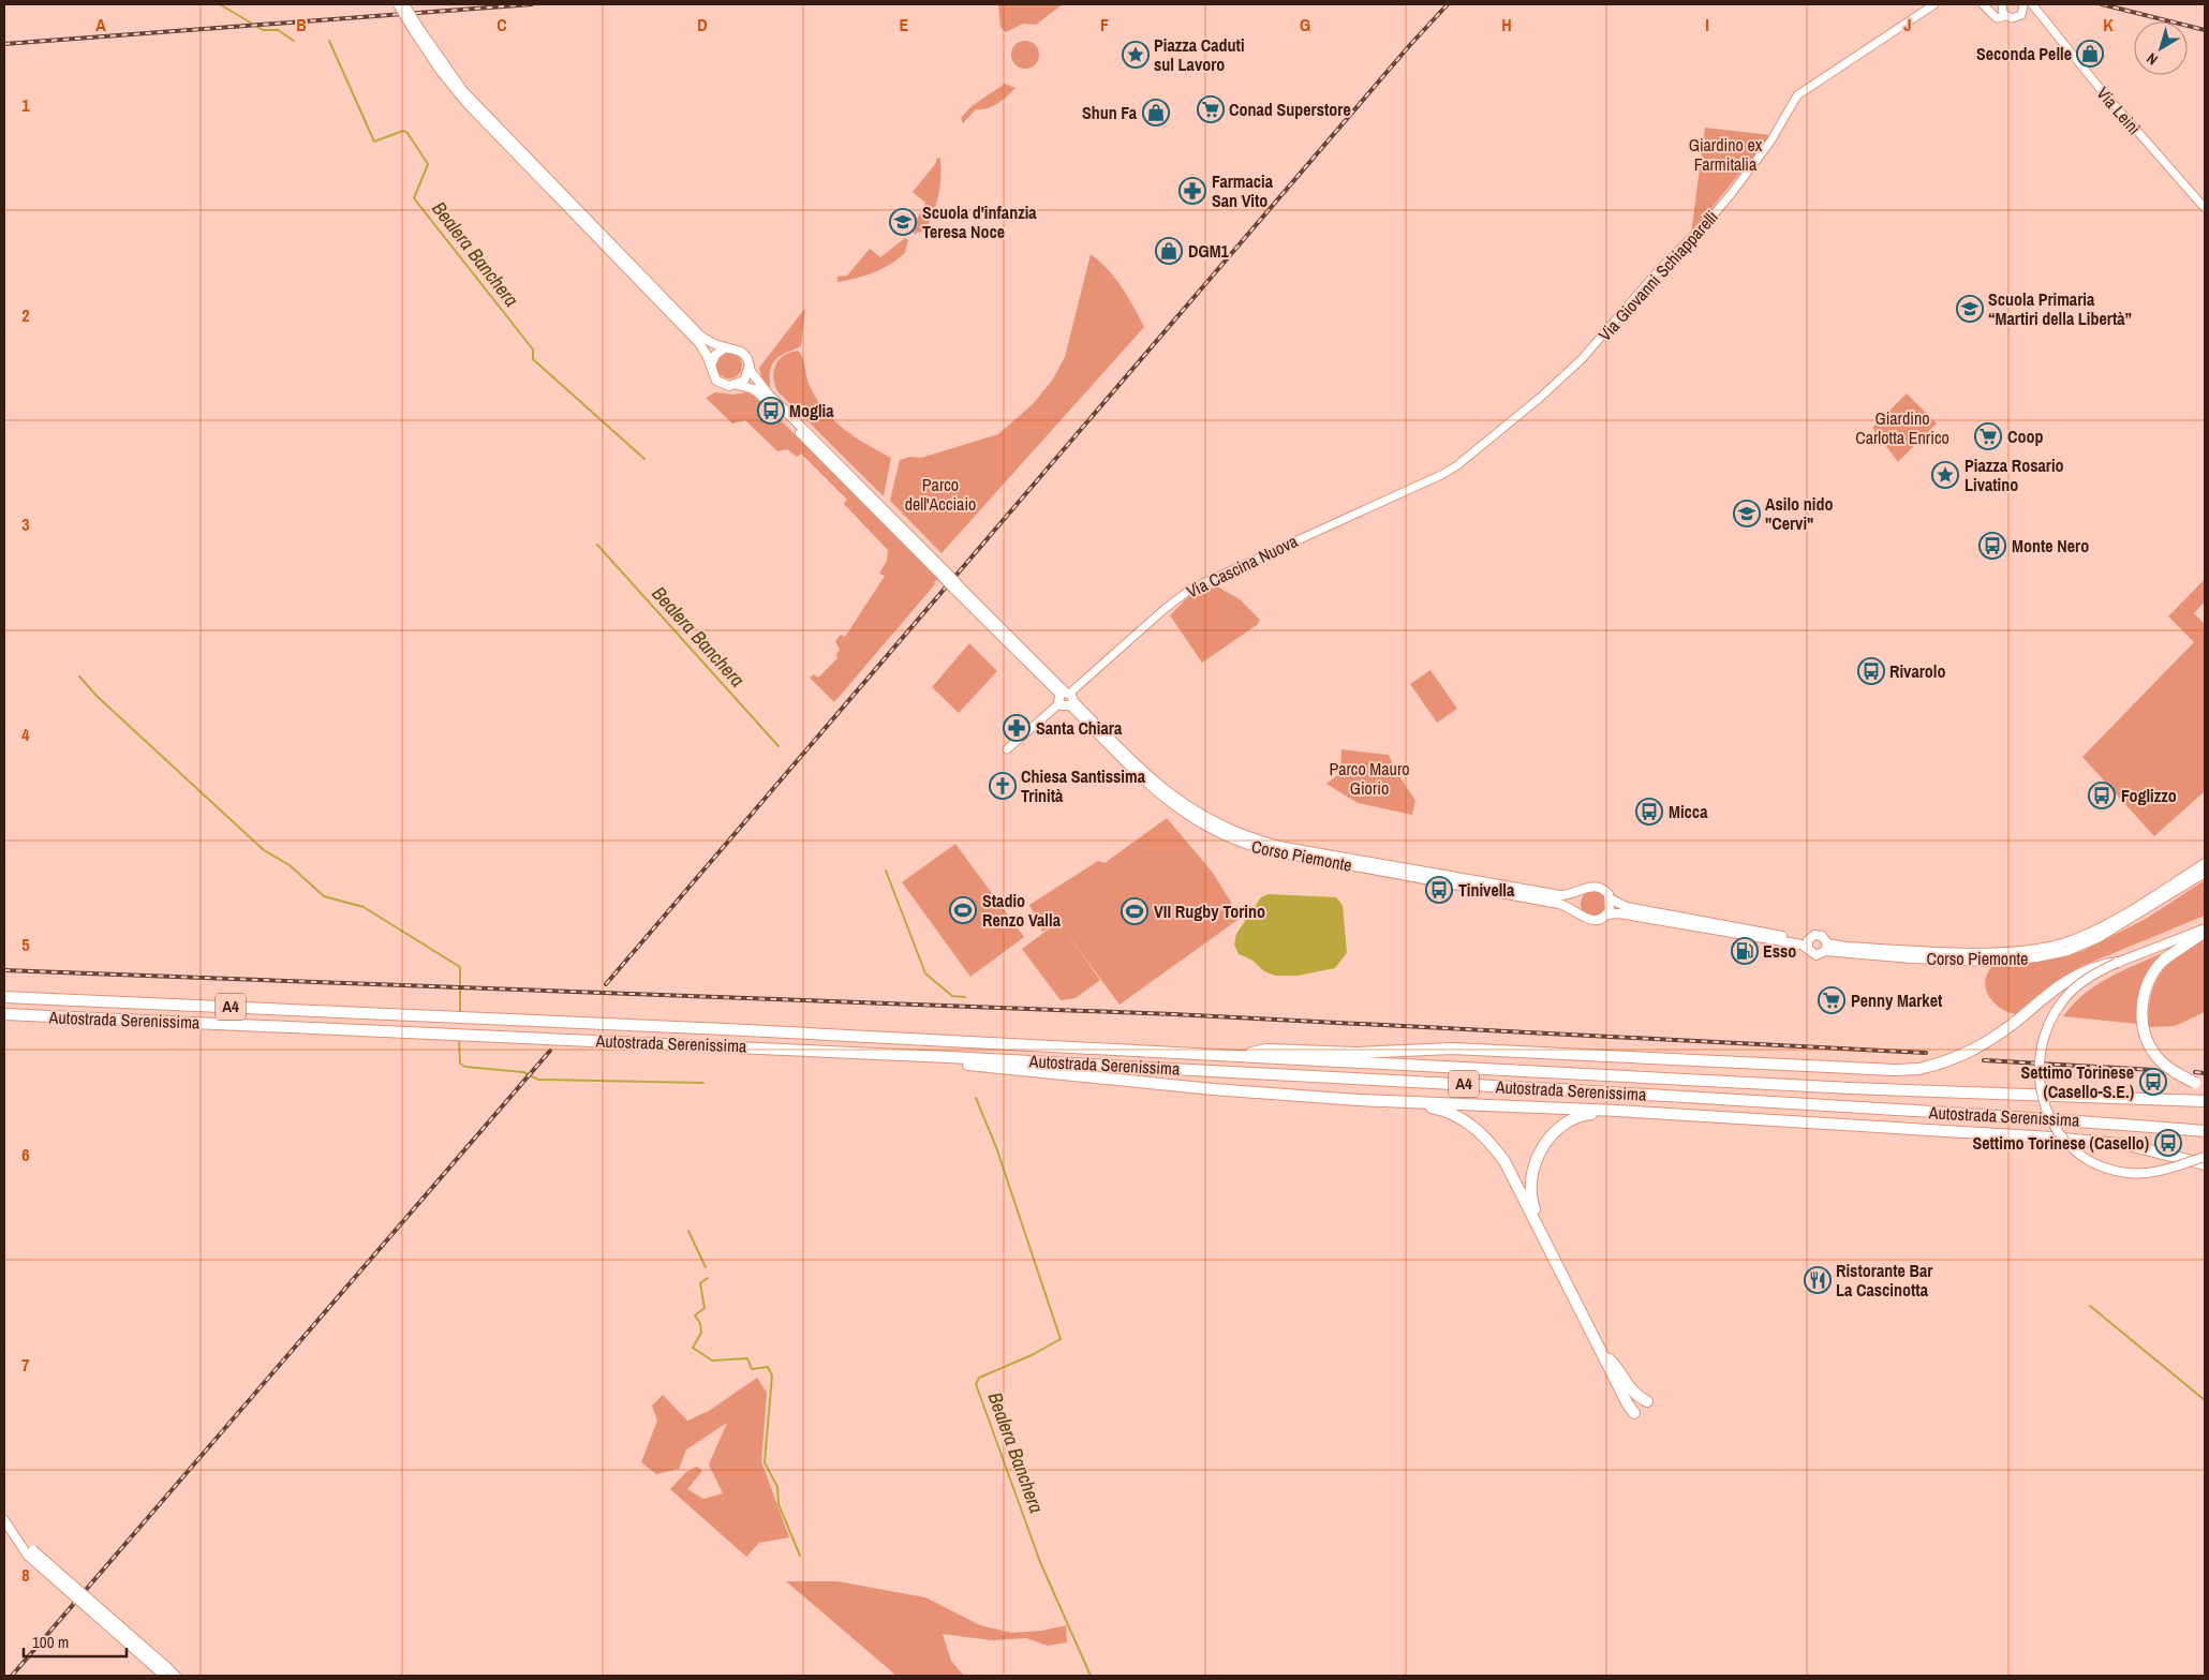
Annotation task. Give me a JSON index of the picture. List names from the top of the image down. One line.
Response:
{"streets":{"highway":["A4","Autostrada Serenissima"],"main road":["Corso Piemonte"],"street":["Via Leinì","Via Giovanni Schiapparelli","Via Cascina Nuova"]},"crossings":[["Via Giovanni Schiapparelli","Via Cascina Nuova"],["Via Cascina Nuova","Corso Piemonte"]],"water":["Bealera Banchera"],"parks":["Giardino ex Farmitalia","Giardino Carlotta Enrico","Parco dell'Acciaio","Parco Mauro Giorio"],"places":{"shop":["Seconda Pelle","Shun Fa","DGM1"],"place":["Piazza Caduti sul Lavoro","Piazza Rosario Livatino"],"supermarket":["Conad Superstore","Coop","Penny Market"],"pharmacy":["Farmacia San Vito","Santa Chiara"],"school or university":["Scuola d'infanzia Teresa Noce","Scuola Primaria “Martiri della Libertà”","Asilo nido \"Cervi\""],"bus stop":["Moglia","Monte Nero","Rivarolo","Foglizzo","Micca","Tinivella","Settimo Torinese (Casello-S.E.)","Settimo Torinese (Casello)"],"church":["Chiesa Santissima Trinità"],"sports":["Stadio Renzo Valla","VII Rugby Torino"],"fuel station":["Esso"],"restaurant":["Ristorante Bar La Cascinotta"]},"scale_bar":"100 m","north":"bottom left","grid":{"columns":["A","B","C","D","E","F","G","H","I","J","K"],"rows":["1","2","3","4","5","6","7","8"]}}
